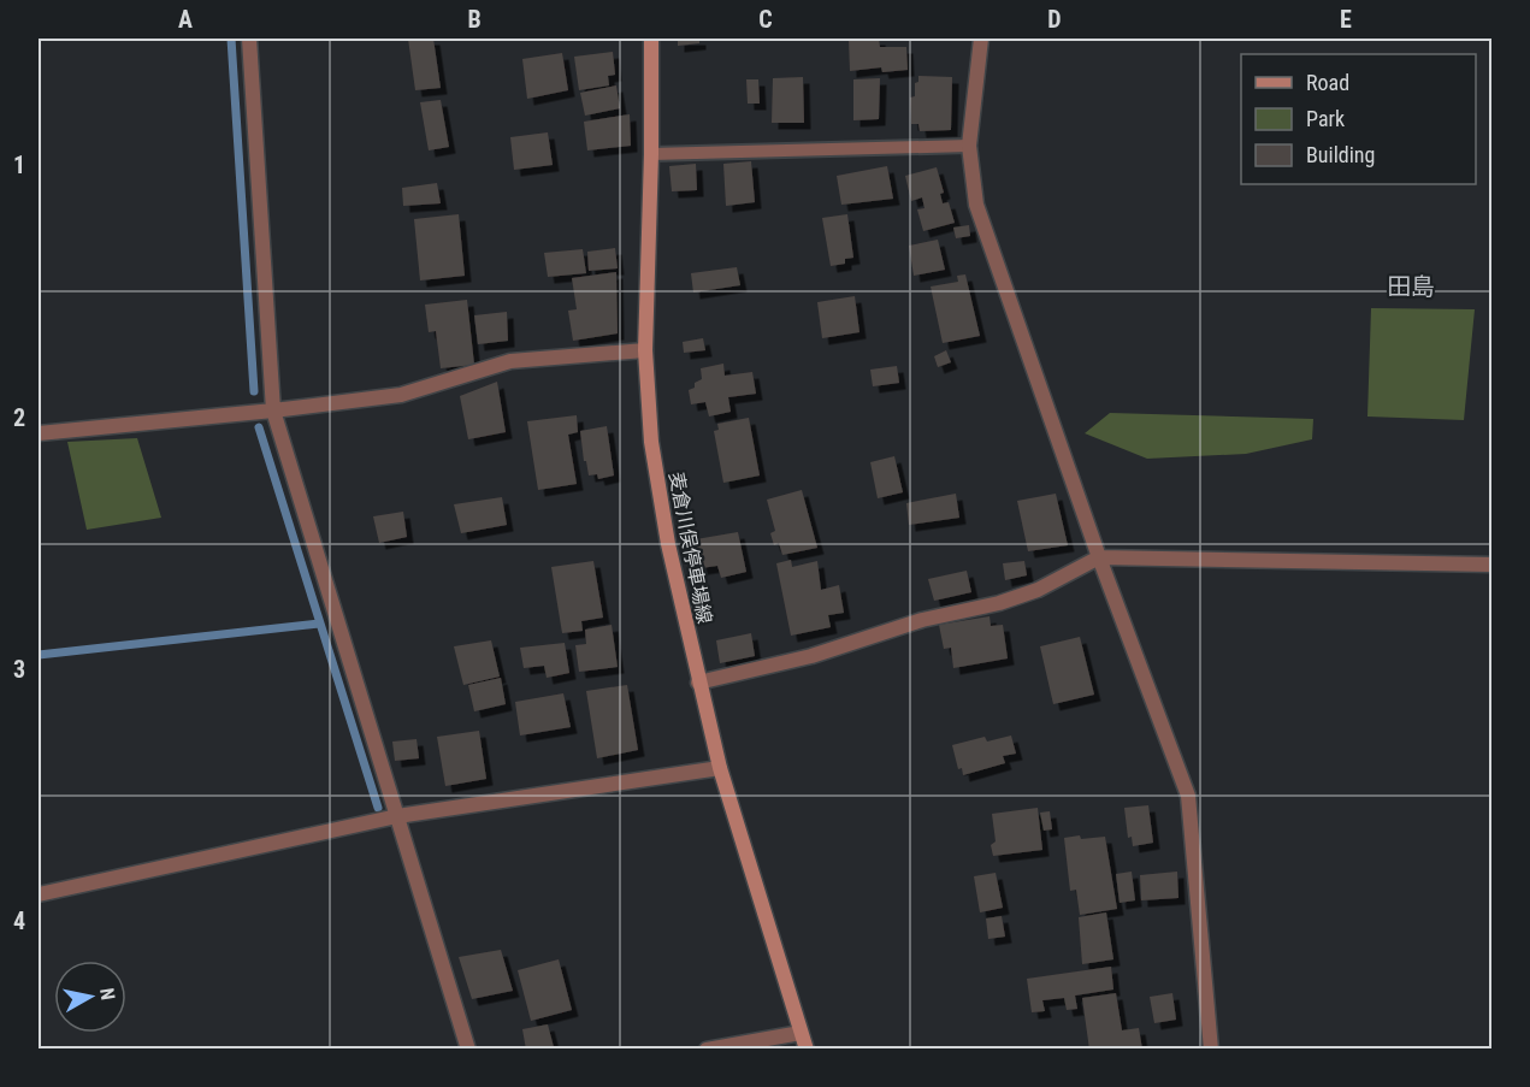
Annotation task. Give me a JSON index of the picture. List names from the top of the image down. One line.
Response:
{"streets":{"main road":["麦倉川俣停車場線"]},"districts":["田島"],"legend":["Road","Park","Building"],"north":"right","grid":{"columns":["A","B","C","D","E"],"rows":["1","2","3","4"]}}
